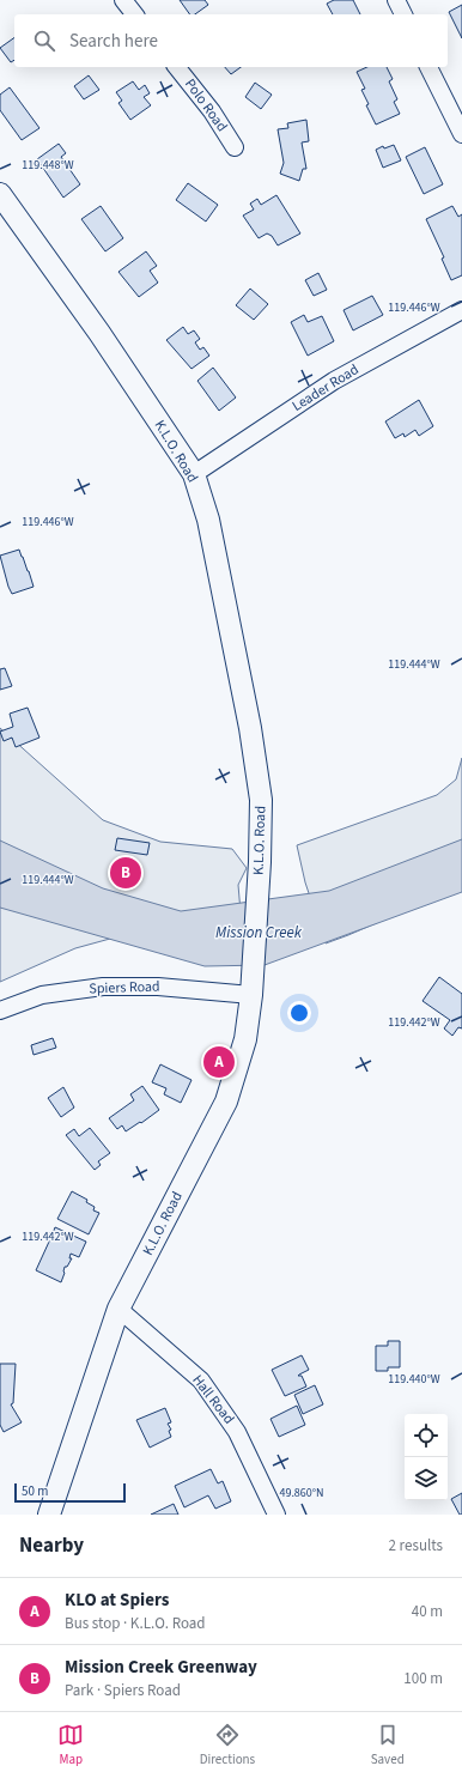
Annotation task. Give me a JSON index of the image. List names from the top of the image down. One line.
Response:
{"streets":{"main road":["K.L.O. Road"],"street":["Polo Road","Leader Road","Spiers Road","Hall Road"]},"crossings":[["Leader Road","K.L.O. Road"],["K.L.O. Road","Spiers Road"],["K.L.O. Road","Hall Road"]],"water":["Mission Creek"],"scale_bar":"50 m","page":{"search":"Search here","pins":["B","A"],"scale":"50 m","heading":["Nearby","2 results"],"list":[{"mark":"A","name":"KLO at Spiers","note":"Bus stop · K.L.O. Road","value":"40 m"},{"mark":"B","name":"Mission Creek Greenway","note":"Park · Spiers Road","value":"100 m"}],"nav":["Map","Directions","Saved"]},"coordinates":["119.448°W","119.446°W","119.444°W","119.442°W","119.440°W","49.860°N"]}
